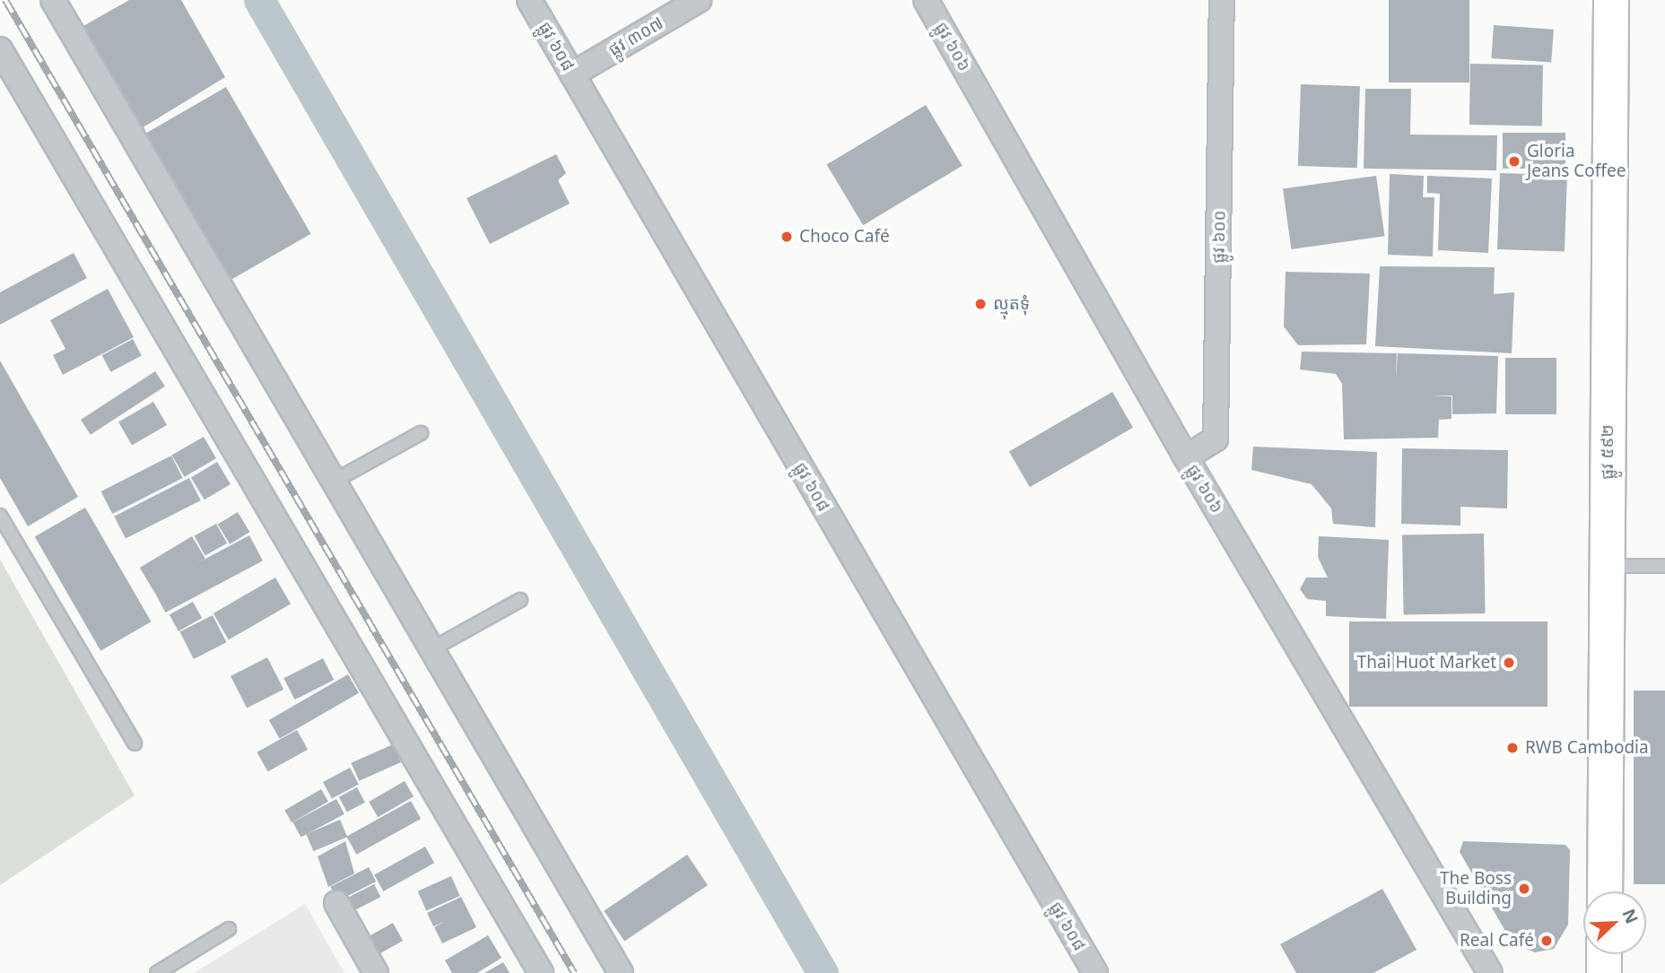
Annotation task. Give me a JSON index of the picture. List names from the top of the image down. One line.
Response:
{"streets":{"street":["ផ្លូវ ៣០៧","ផ្លូវ ៦០៨","ផ្លូវ ៦០៦","ផ្លូវ ៦០០","ផ្លូវ ៥៩២"]},"crossings":[["ផ្លូវ ៣០៧","ផ្លូវ ៦០៨"],["ផ្លូវ ៦០៦","ផ្លូវ ៦០០"]],"places":["Gloria Jeans Coffee","Choco Café","ល្មុតទុំ","Thai Huot Market","RWB Cambodia","The Boss Building","Real Café"],"north":"top right"}
